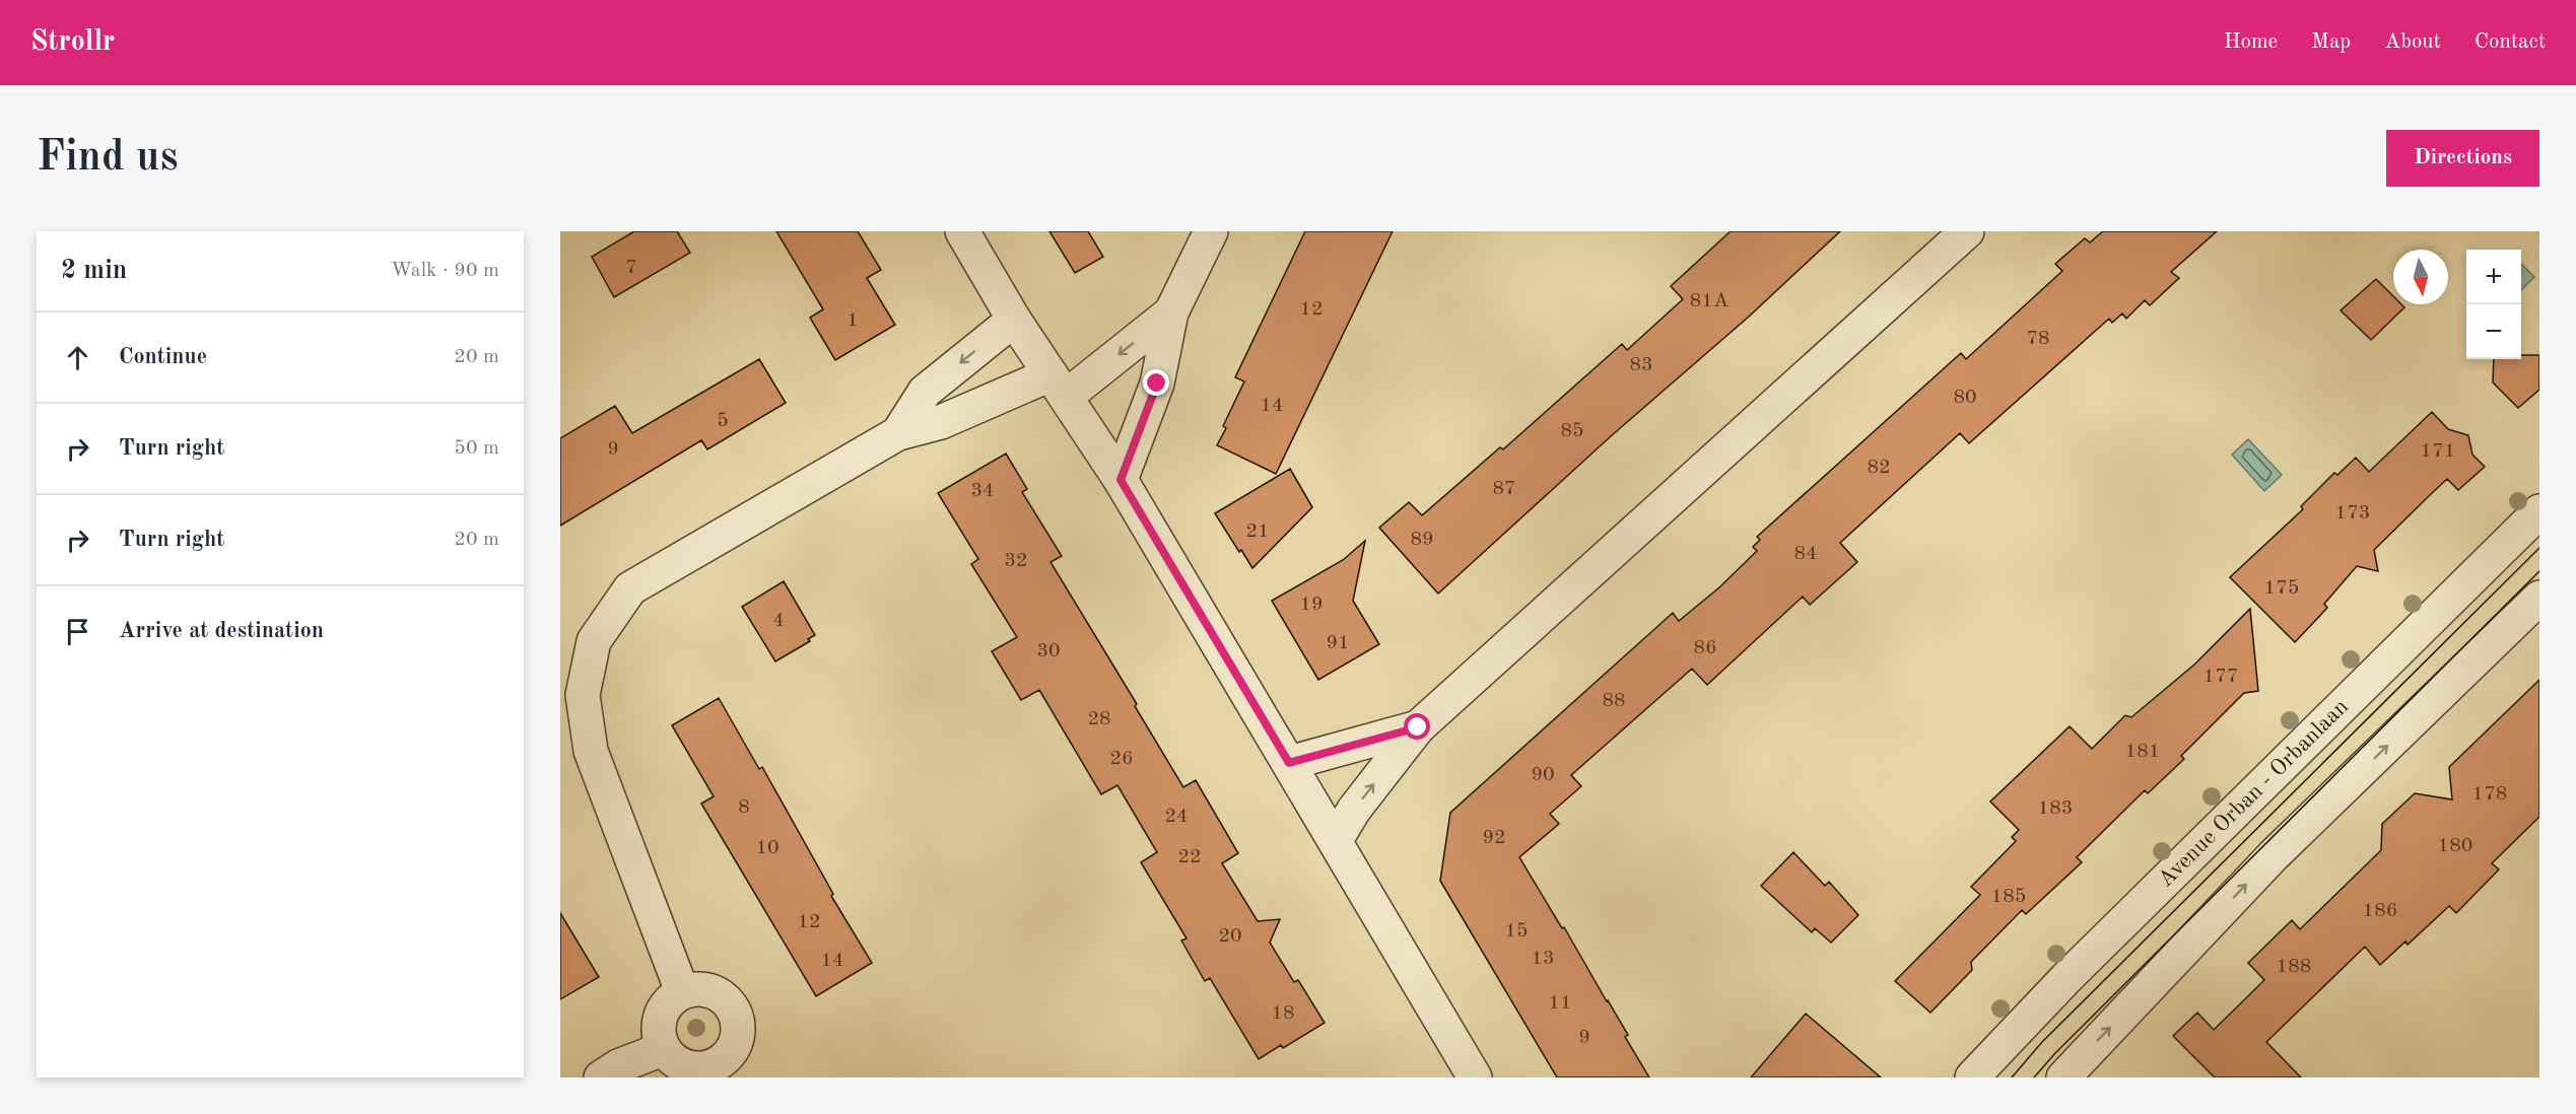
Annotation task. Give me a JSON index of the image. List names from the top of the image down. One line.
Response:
{"streets":{"street":["Avenue Orban - Orbanlaan"]},"house_numbers":["7","81A","12","1","78","83","80","14","5","85","9","171","82","87","34","173","21","89","84","32","175","19","4","91","86","30","177","88","28","181","26","90","178","8","183","24","92","180","10","22","185","186","12","15","20","13","14","188","11","18","9"],"north":"bottom","page":{"header":"Strollr","nav":["Home","Map","About","Contact"],"buttons":"Directions","title":"Find us","heading":["2 min","Walk · 90 m"],"map_buttons":["+","−"],"list":[["Continue","20 m"],["Turn right","50 m"],["Turn right","20 m"],"Arrive at destination"]}}
